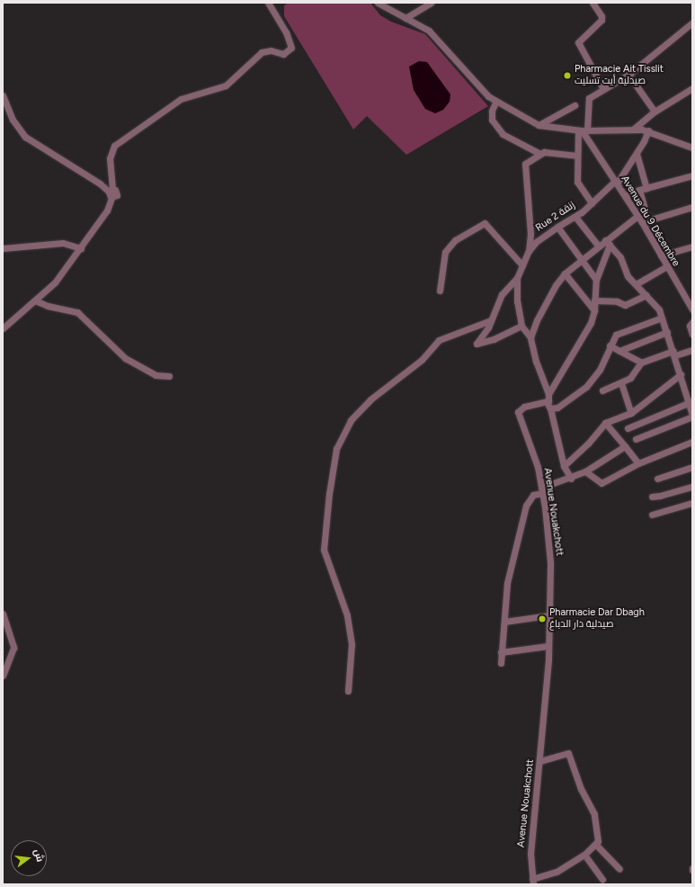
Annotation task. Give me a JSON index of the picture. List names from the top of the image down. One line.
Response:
{"streets":{"street":["Rue 2 زنقة","Avenue du 9 Décembre","Avenue Nouakchott"]},"crossings":[["Rue 2 زنقة","Avenue du 9 Décembre"]],"places":["Pharmacie Ait Tisslit صيدلية أيت تسليت","Pharmacie Dar Dbagh صيدلية دار الدباغ"],"north":"right"}
